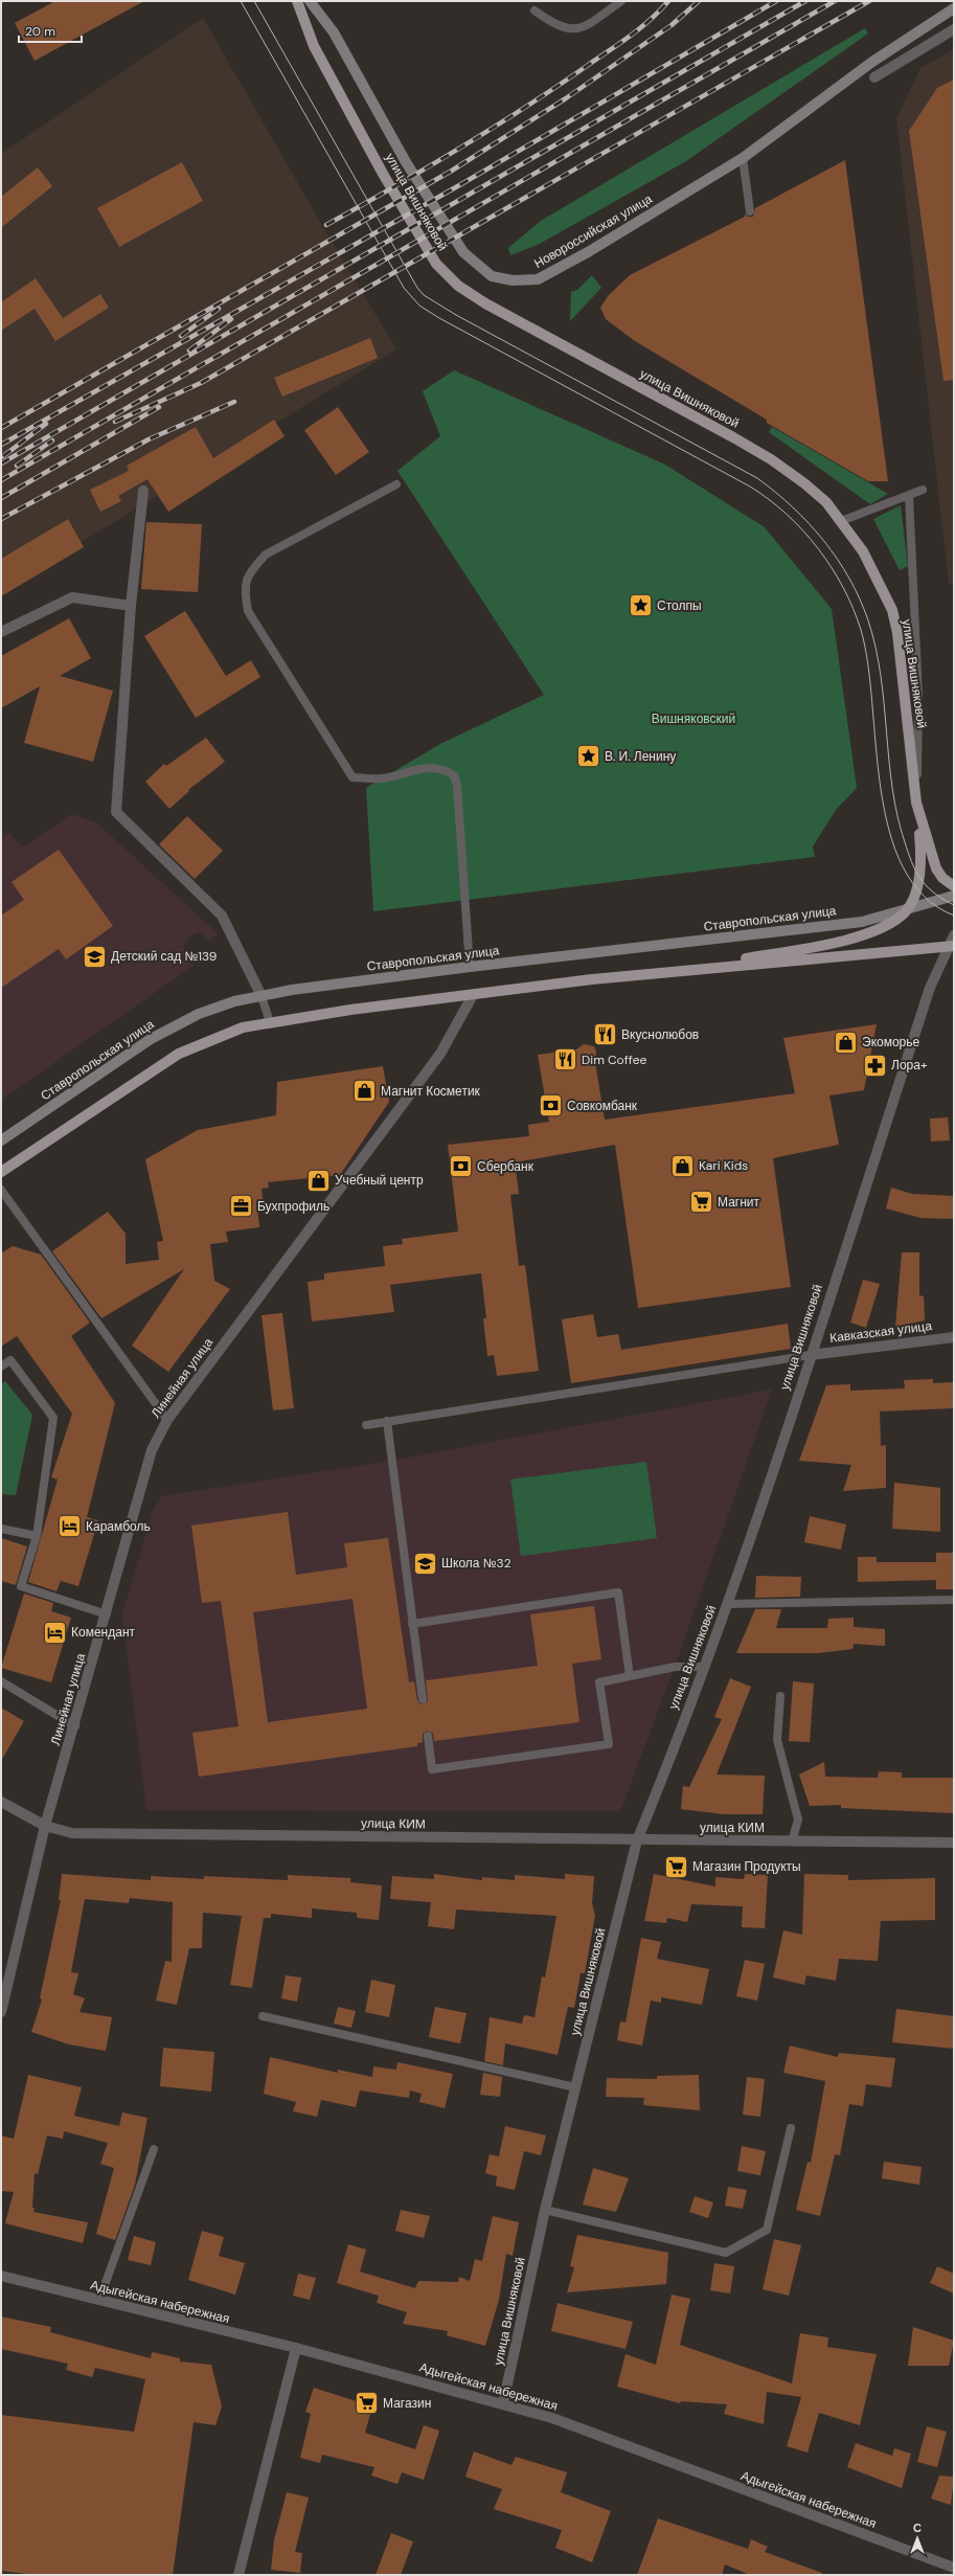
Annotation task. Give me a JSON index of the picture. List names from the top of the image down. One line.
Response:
{"streets":{"main road":["улица Вишняковой","Новороссийская улица","Ставропольская улица"],"street":["Кавказская улица","Линейная улица","улица КИМ","Адыгейская набережная"]},"crossings":[["улица Вишняковой","Ставропольская улица"],["улица Вишняковой","Кавказская улица"],["улица Вишняковой","улица КИМ"],["улица Вишняковой","Адыгейская набережная"],["Ставропольская улица","Линейная улица"],["Линейная улица","улица КИМ"]],"parks":["Вишняковский"],"places":{"place":["Столпы","В. И. Ленину"],"school or university":["Детский сад №139","Школа №32"],"restaurant":["Вкуснолюбов","Dim Coffee"],"shop":["Экоморье","Магнит Косметик","Kari Kids","Учебный центр"],"pharmacy":["Лора+"],"bank":["Совкомбанк","Сбербанк"],"supermarket":["Магнит","Магазин Продукты","Магазин"],"office":["Бухпрофиль"],"hotel":["Карамболь","Комендант"]},"scale_bar":"20 m","north":"top"}
